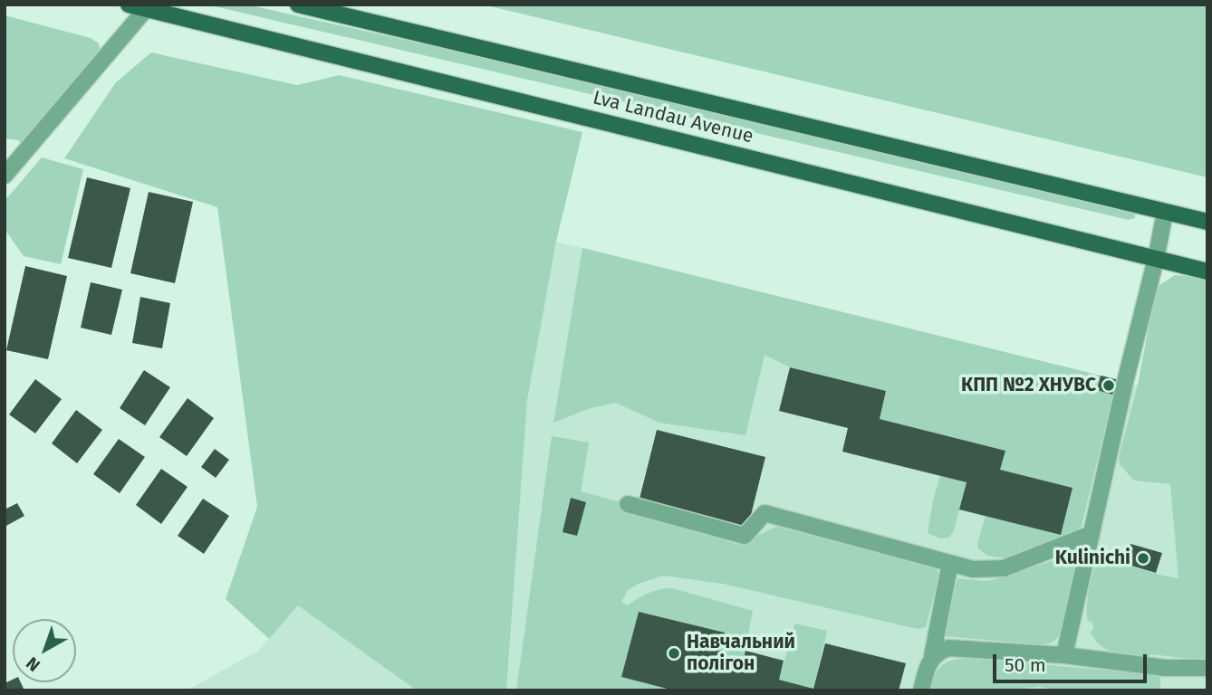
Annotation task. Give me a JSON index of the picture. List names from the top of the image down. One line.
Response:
{"streets":{"main road":["Lva Landau Avenue"]},"places":["КПП №2 ХНУВС","Kulinichi","Навчальний полігон"],"scale_bar":"50 m","north":"bottom left"}
